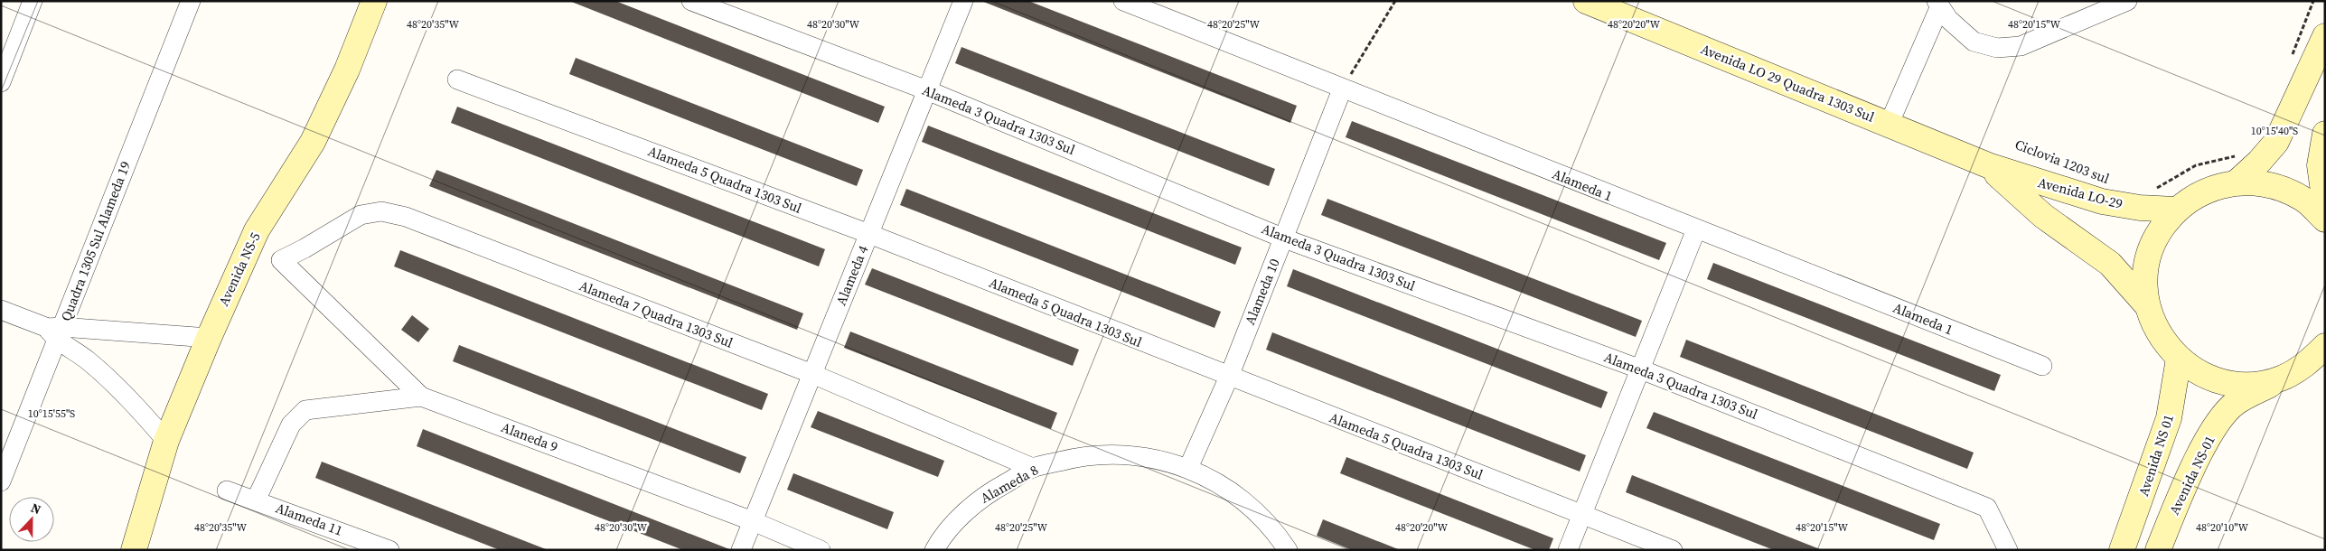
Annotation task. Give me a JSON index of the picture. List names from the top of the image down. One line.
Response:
{"streets":{"street":["Avenida LO 29 Quadra 1303 Sul","Alameda 3 Quadra 1303 Sul","Alameda 5 Quadra 1303 Sul","Alameda 1","Avenida LO-29","Quadra 1305 Sul Alameda 19","Avenida NS-5","Alameda 4","Alameda 10","Alameda 7 Quadra 1303 Sul","Alaneda 9","Avenida NS 01","Avenida NS-01","Alameda 8","Alameda 11"]},"crossings":[["Avenida LO 29 Quadra 1303 Sul","Avenida LO-29"],["Alameda 3 Quadra 1303 Sul","Alameda 4"],["Alameda 3 Quadra 1303 Sul","Alameda 10"],["Alameda 5 Quadra 1303 Sul","Alameda 4"],["Alameda 5 Quadra 1303 Sul","Alameda 10"],["Alameda 1","Alameda 10"],["Alameda 4","Alameda 7 Quadra 1303 Sul"],["Alameda 4","Alaneda 9"],["Alameda 10","Alameda 8"],["Alameda 7 Quadra 1303 Sul","Alaneda 9"],["Alameda 7 Quadra 1303 Sul","Alameda 8"]],"north":"top","coordinates":["48°20'35\"W","48°20'30\"W","48°20'25\"W","48°20'20\"W","48°20'15\"W","10°15'40\"S","10°15'55\"S","48°20'10\"W"]}
